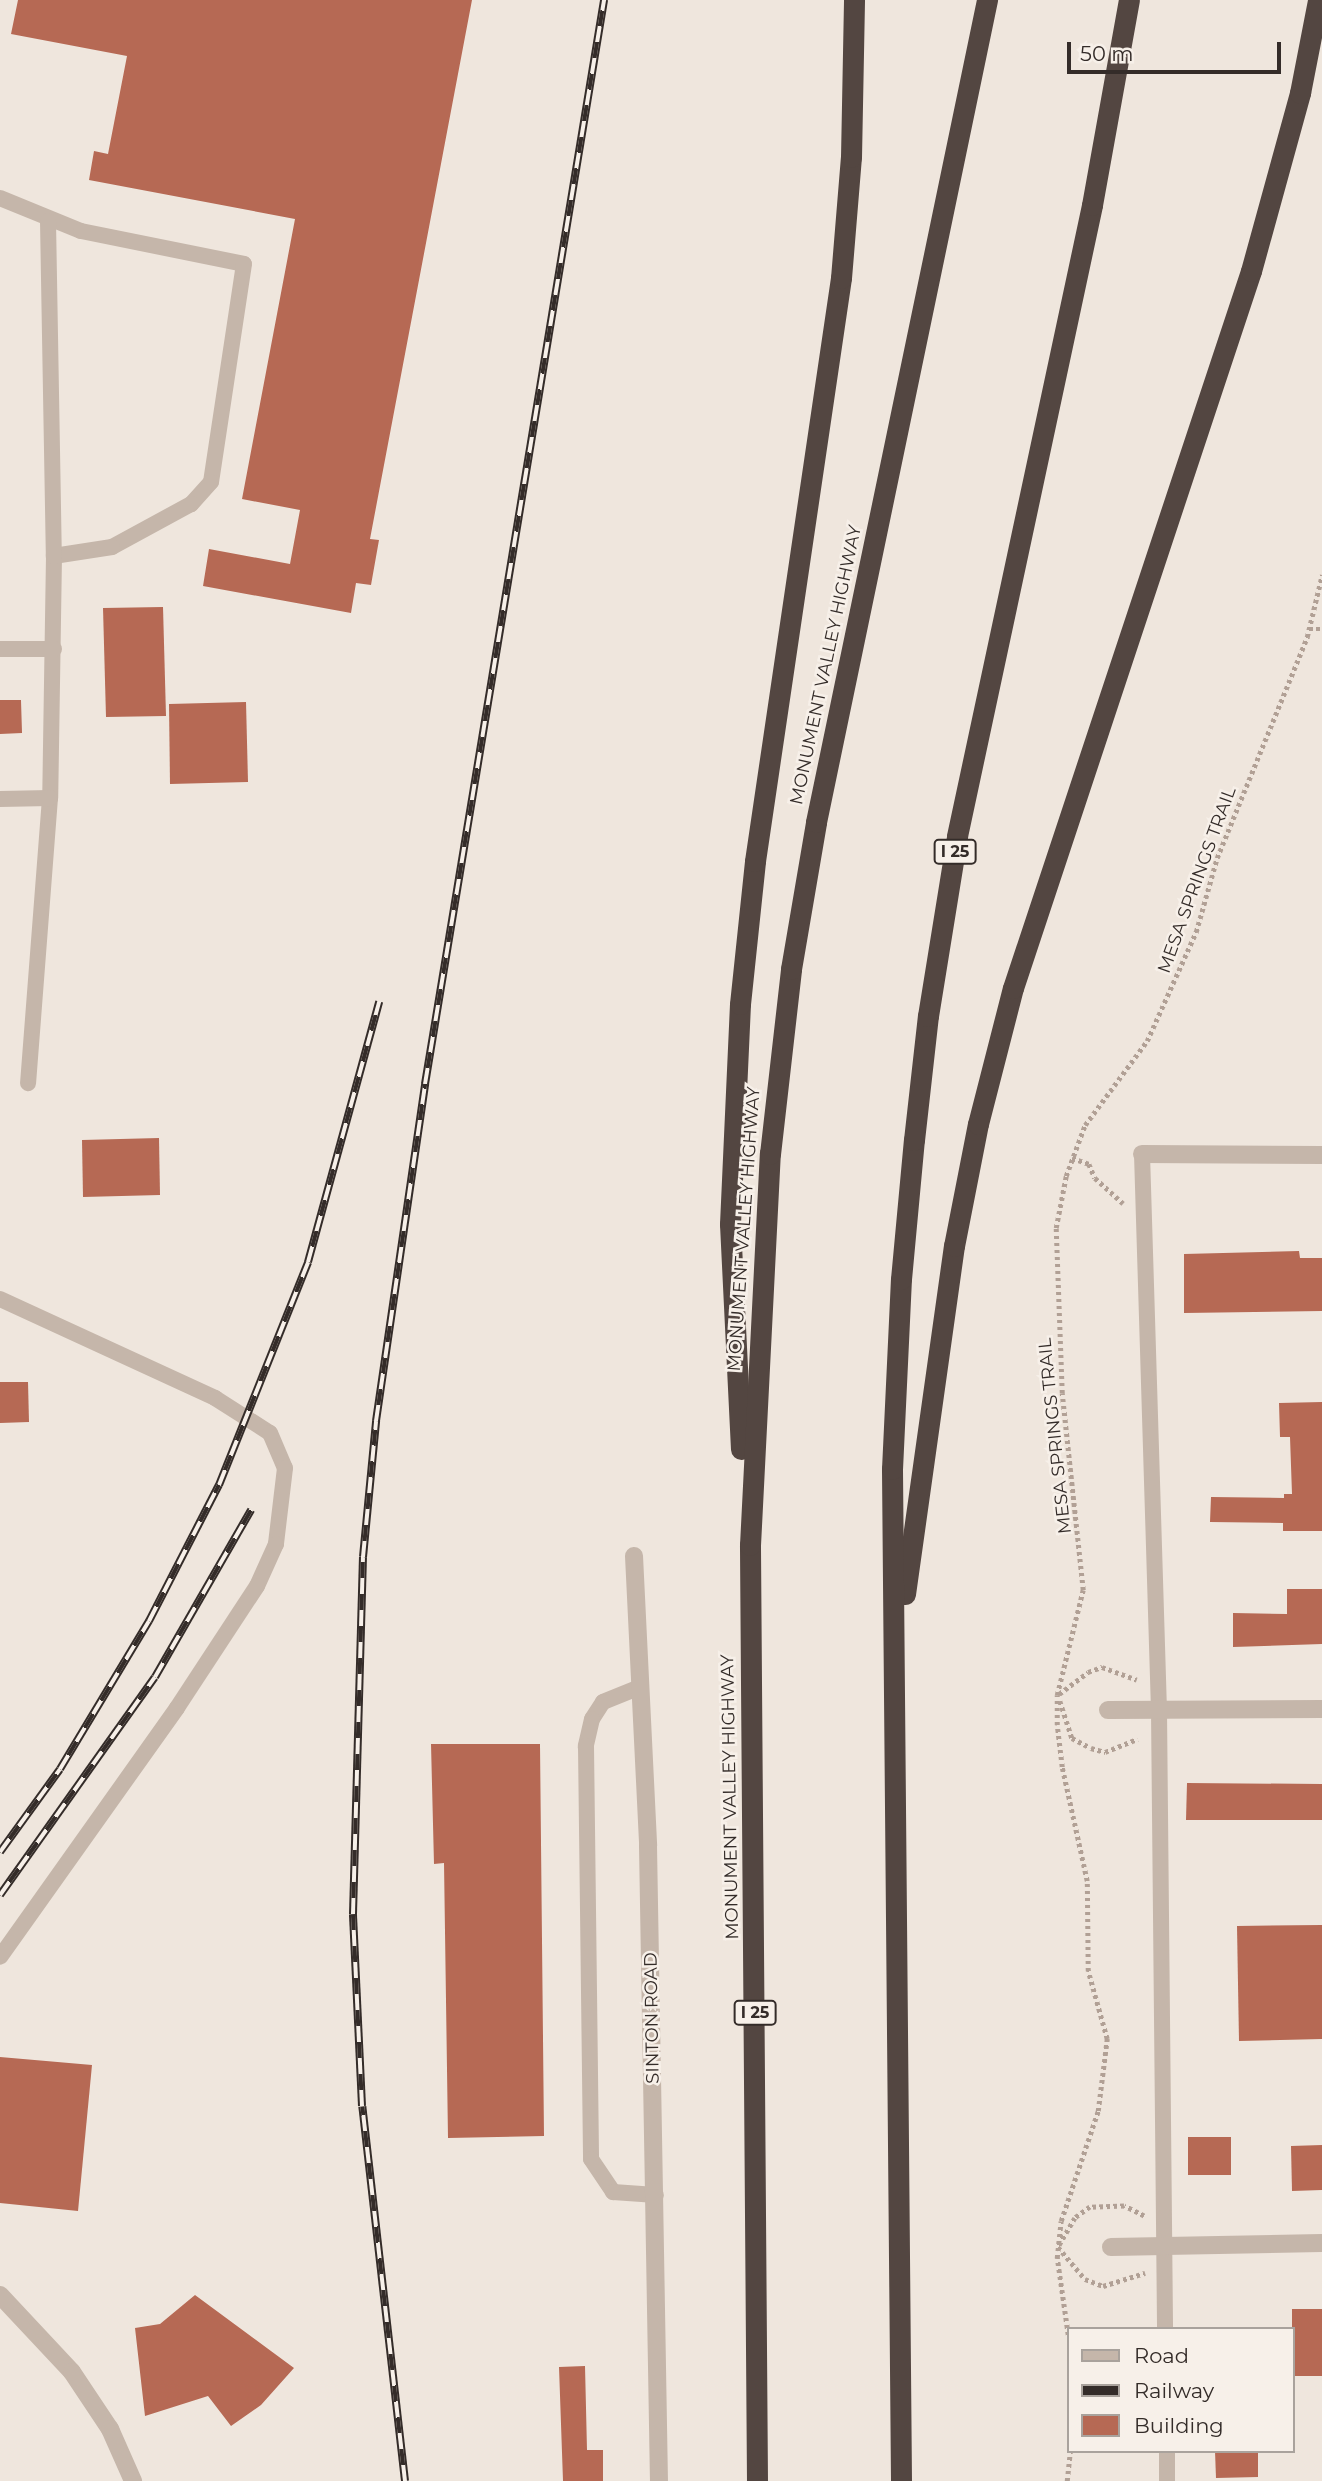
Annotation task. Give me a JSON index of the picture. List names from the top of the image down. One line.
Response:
{"streets":{"highway":["MONUMENT VALLEY HIGHWAY","I 25"],"street":["SINTON ROAD"],"path":["MESA SPRINGS TRAIL"]},"legend":["Road","Railway","Building"],"scale_bar":"50 m"}
